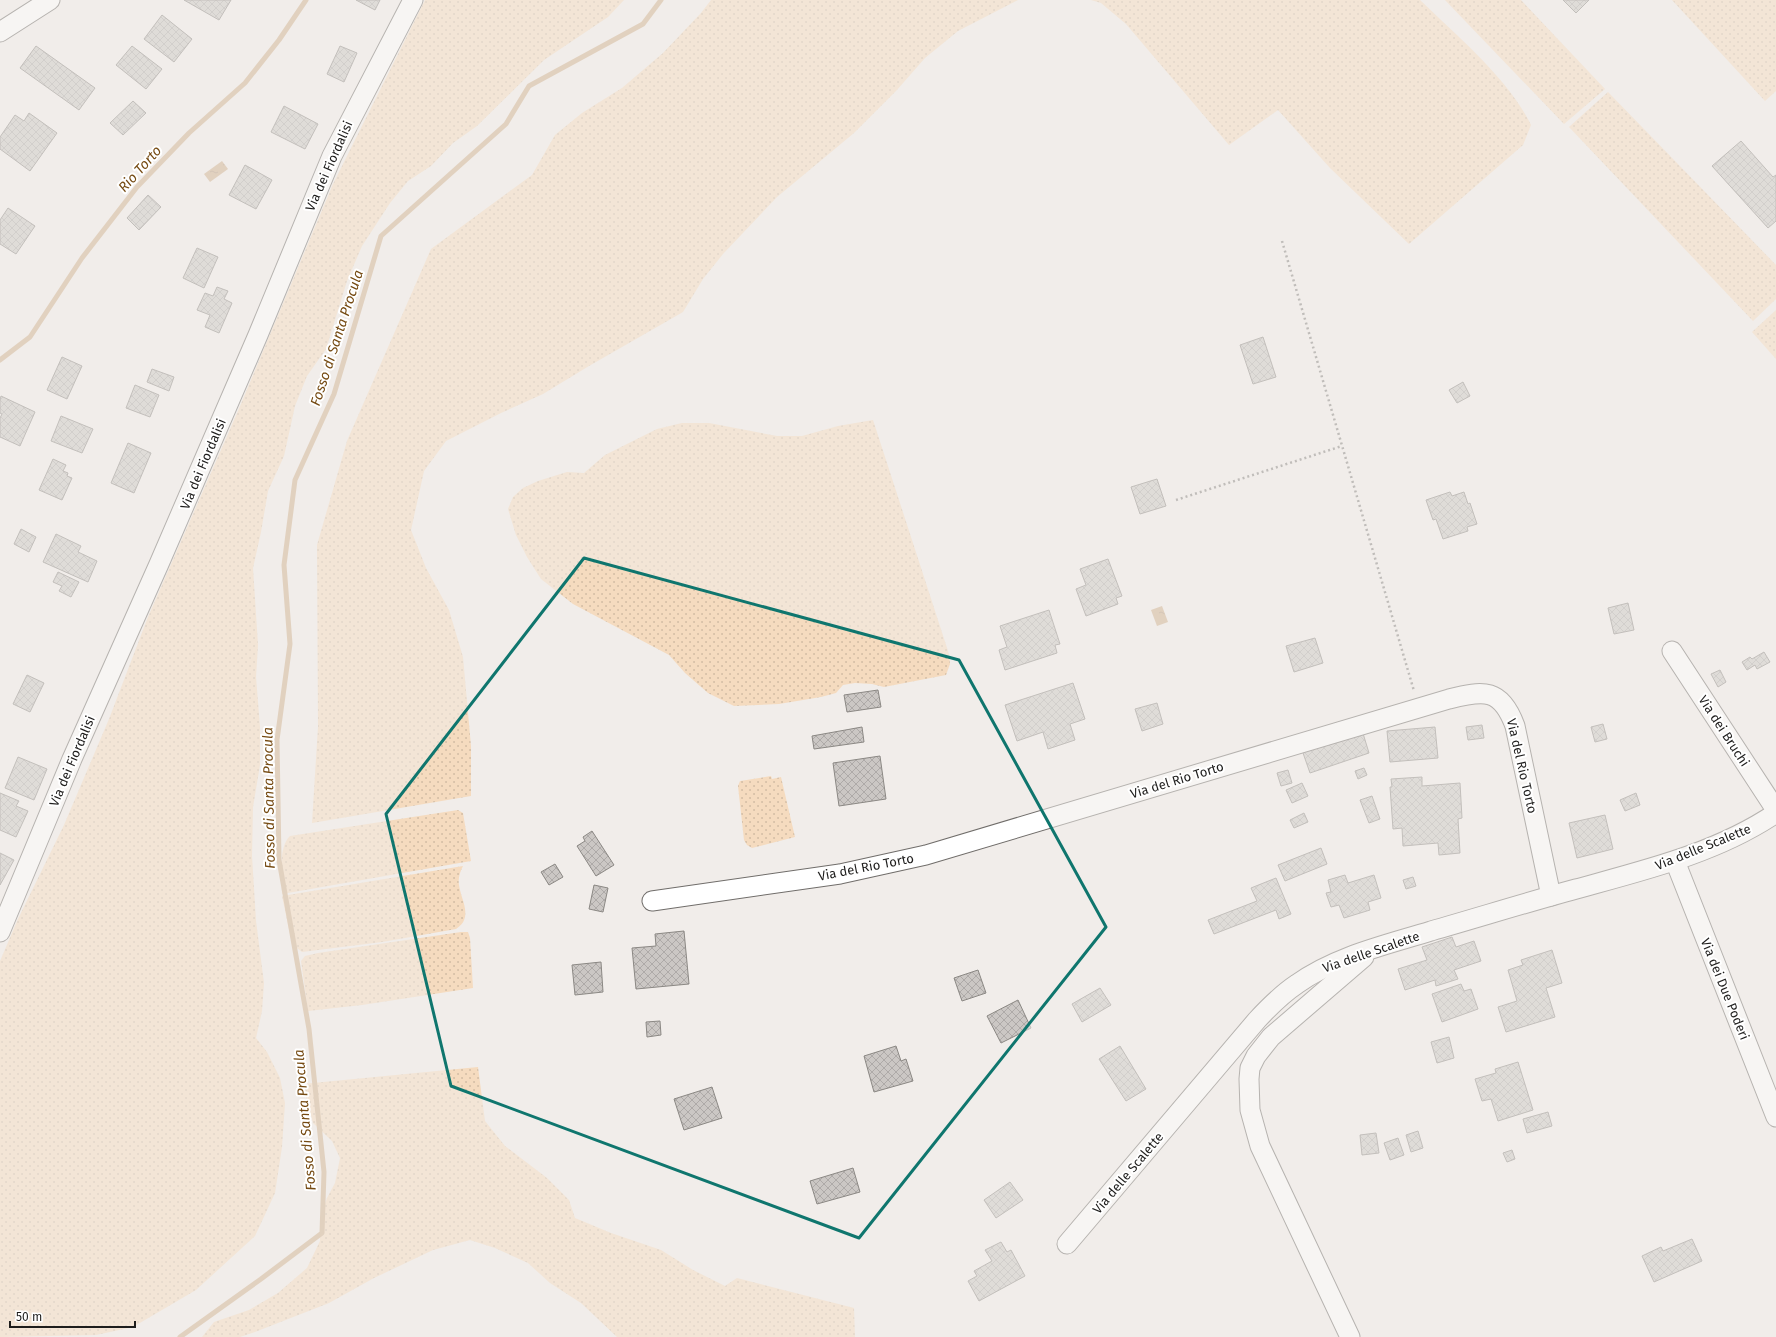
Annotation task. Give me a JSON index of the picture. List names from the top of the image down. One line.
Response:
{"streets":{"street":["Via dei Fiordalisi","Via dei Bruchi","Via del Rio Torto","Via delle Scalette","Via dei Due Poderi"]},"crossings":[["Via dei Bruchi","Via delle Scalette"],["Via del Rio Torto","Via delle Scalette"],["Via delle Scalette","Via dei Due Poderi"]],"water":["Rio Torto","Fosso di Santa Procula"],"scale_bar":"50 m"}
